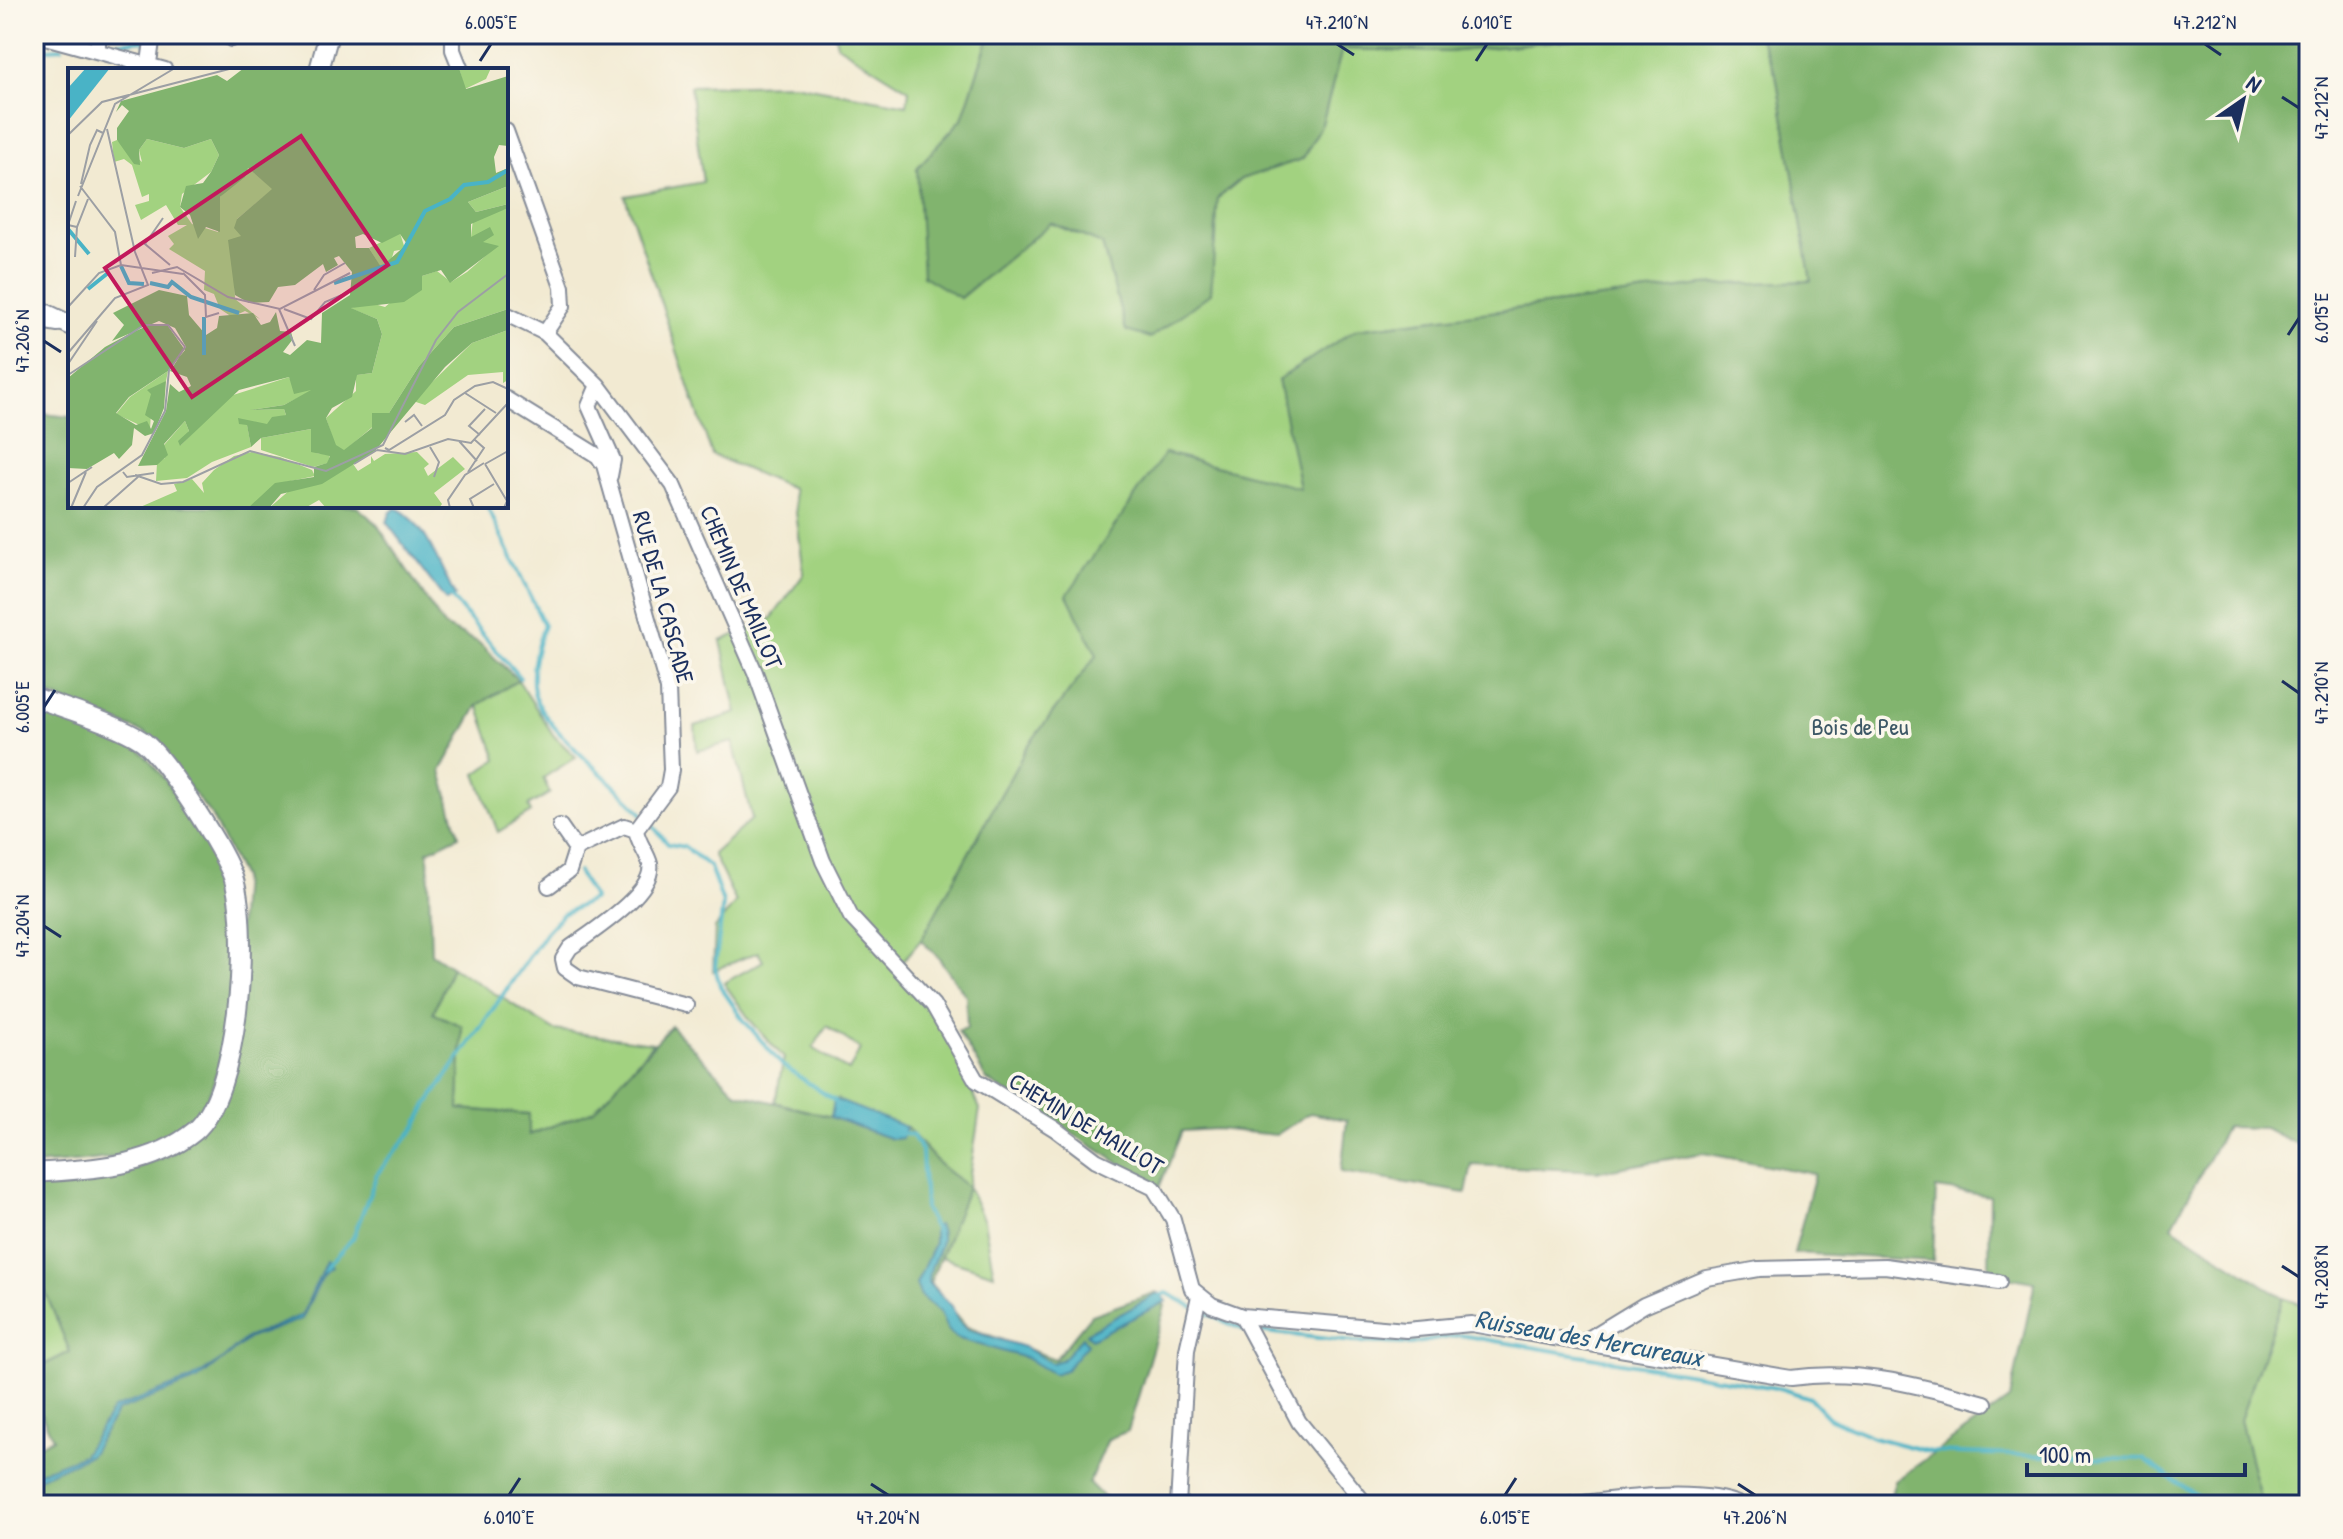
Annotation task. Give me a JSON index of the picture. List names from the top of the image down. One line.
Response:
{"streets":{"street":["CHEMIN DE MAILLOT","RUE DE LA CASCADE"]},"water":["Ruisseau des Mercureaux"],"parks":["Bois de Peu"],"scale_bar":"100 m","north":"top right","coordinates":["6.005°E","47.210°N","6.010°E","47.212°N","6.015°E","47.206°N","47.204°N","47.208°N"]}
